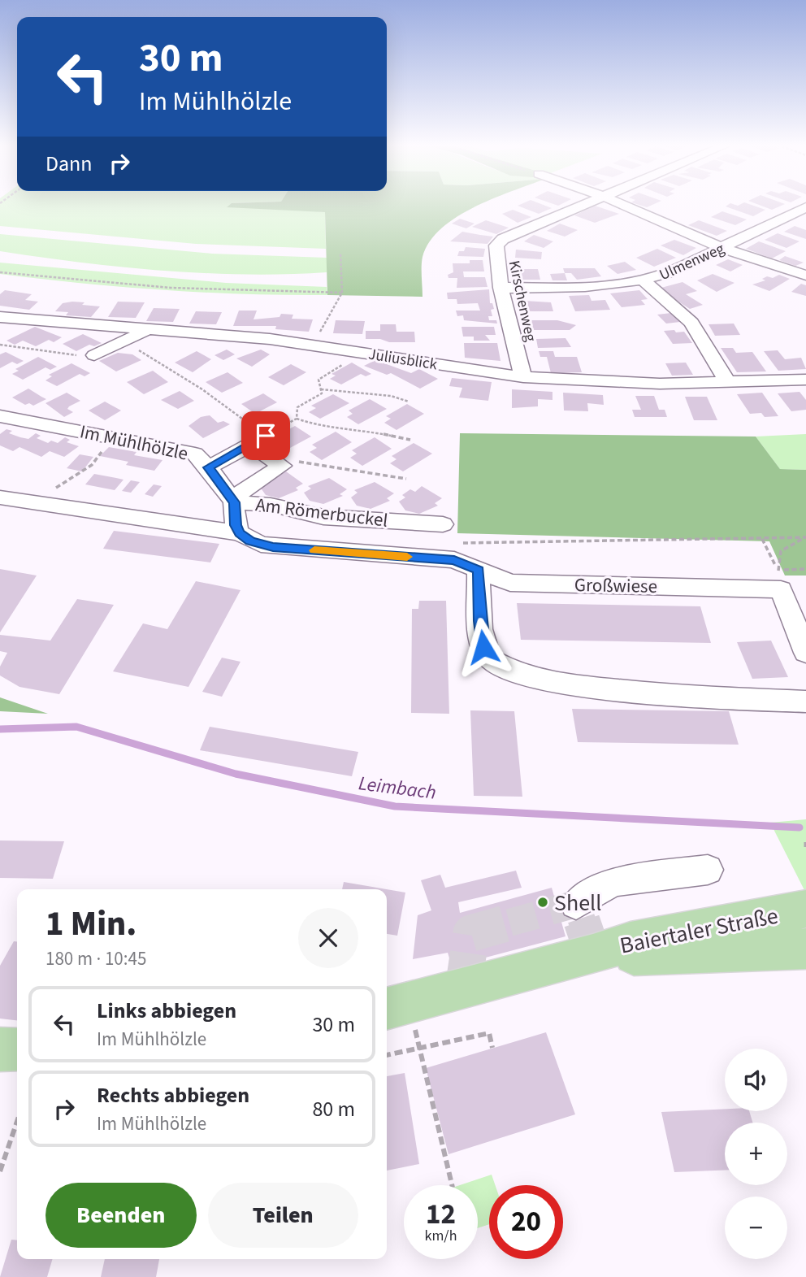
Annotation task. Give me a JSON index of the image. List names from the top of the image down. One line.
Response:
{"streets":{"main road":["Baiertaler Straße"],"street":["Ulmenweg","Kirschenweg","Juliusblick","Im Mühlhölzle","Am Römerbuckel","Großwiese"]},"crossings":[["Ulmenweg","Kirschenweg"],["Kirschenweg","Juliusblick"],["Im Mühlhölzle","Am Römerbuckel"],["Im Mühlhölzle","Großwiese"]],"water":["Leimbach"],"places":["Shell"],"page":{"turn":["30 m","Im Mühlhölzle"],"then":"Dann","heading":["1 Min.","180 m · 10:45"],"list":[{"name":"Links abbiegen","note":"Im Mühlhölzle","value":"30 m"},{"name":"Rechts abbiegen","note":"Im Mühlhölzle","value":"80 m"}],"map_buttons":["+","−"],"buttons":["Beenden","Teilen"],"speed":"12 km/h","limit":"20"}}
